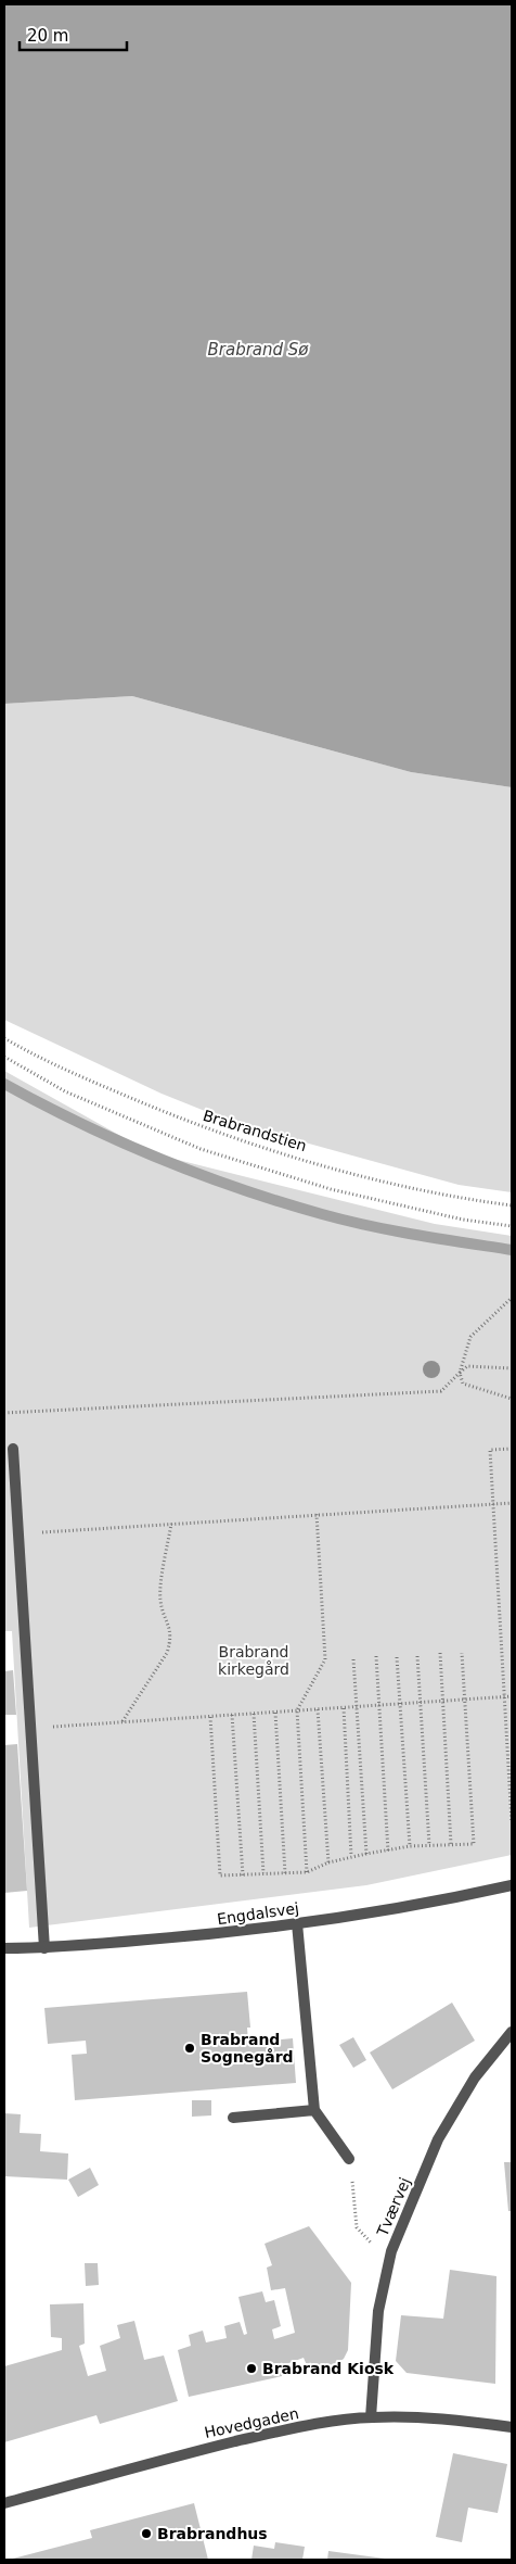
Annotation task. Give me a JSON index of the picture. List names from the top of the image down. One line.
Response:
{"streets":{"street":["Engdalsvej","Tværvej","Hovedgaden"],"path":["Brabrandstien"]},"crossings":[["Tværvej","Hovedgaden"]],"water":["Brabrand Sø"],"parks":["Brabrand kirkegård"],"places":["Brabrand Sognegård","Brabrand Kiosk","Brabrandhus"],"scale_bar":"20 m"}
